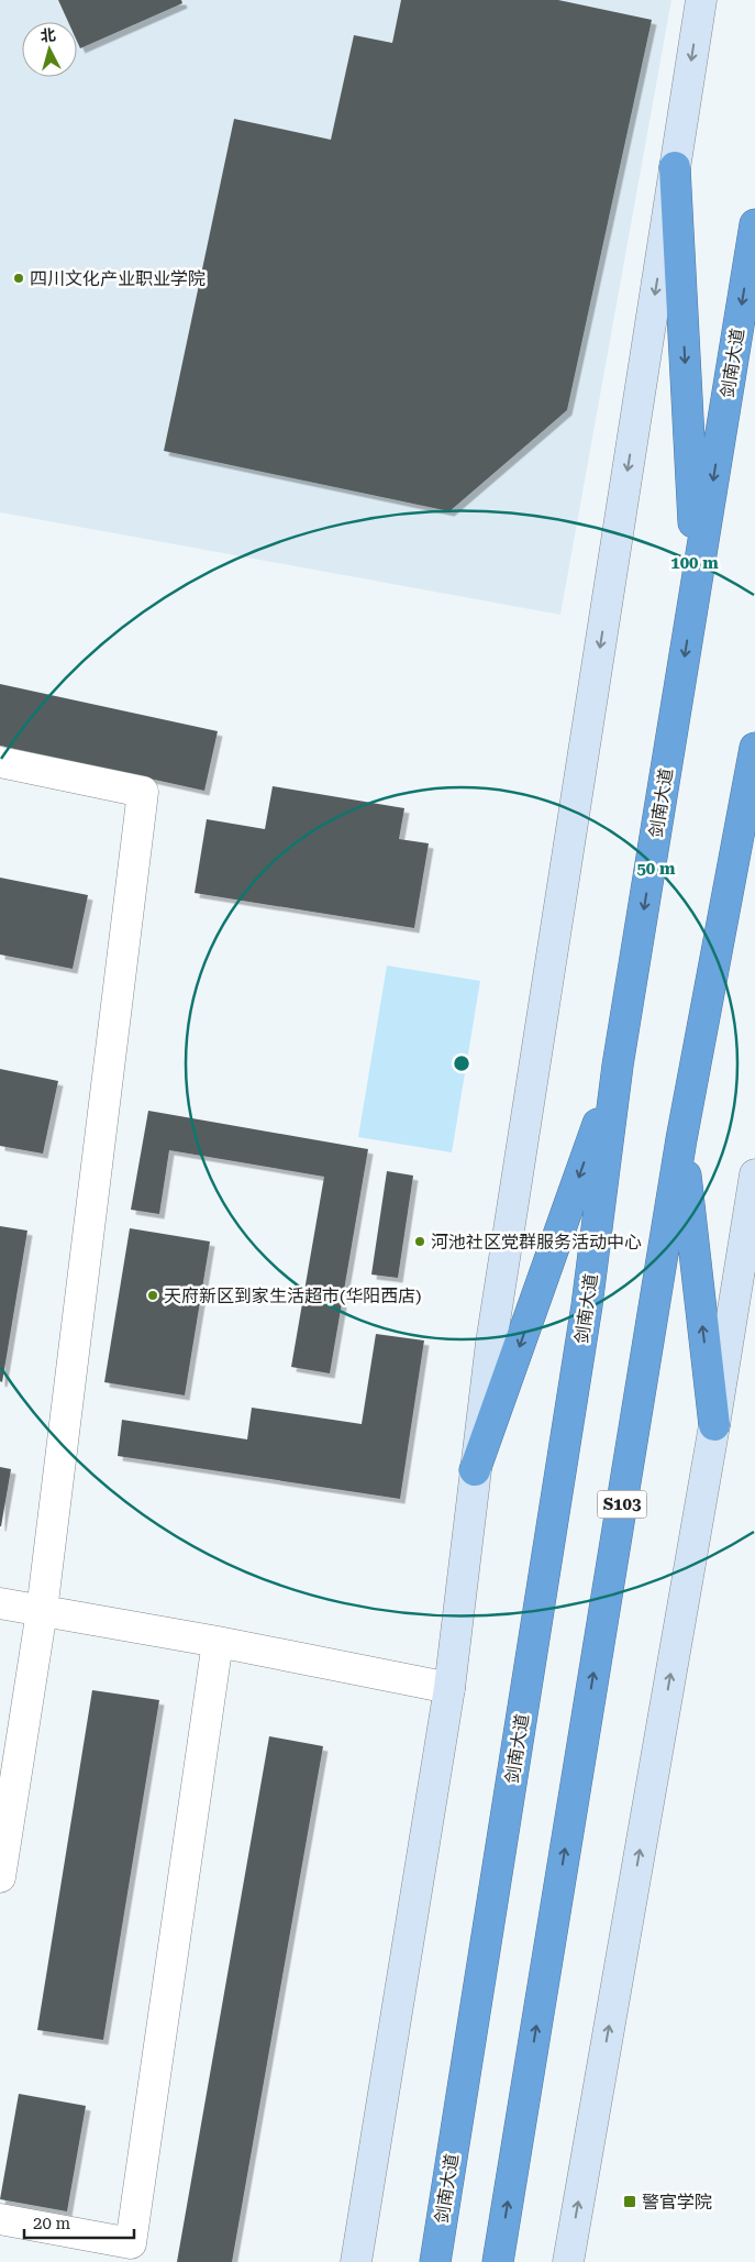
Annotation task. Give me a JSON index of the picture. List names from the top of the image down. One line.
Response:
{"streets":{"highway":["剑南大道","S103"]},"places":{"other":["四川文化产业职业学院","河池社区党群服务活动中心","天府新区到家生活超市(华阳西店)"],"transit":["警官学院"]},"scale_bar":"20 m","north":"top","rings":["100 m","50 m"]}
